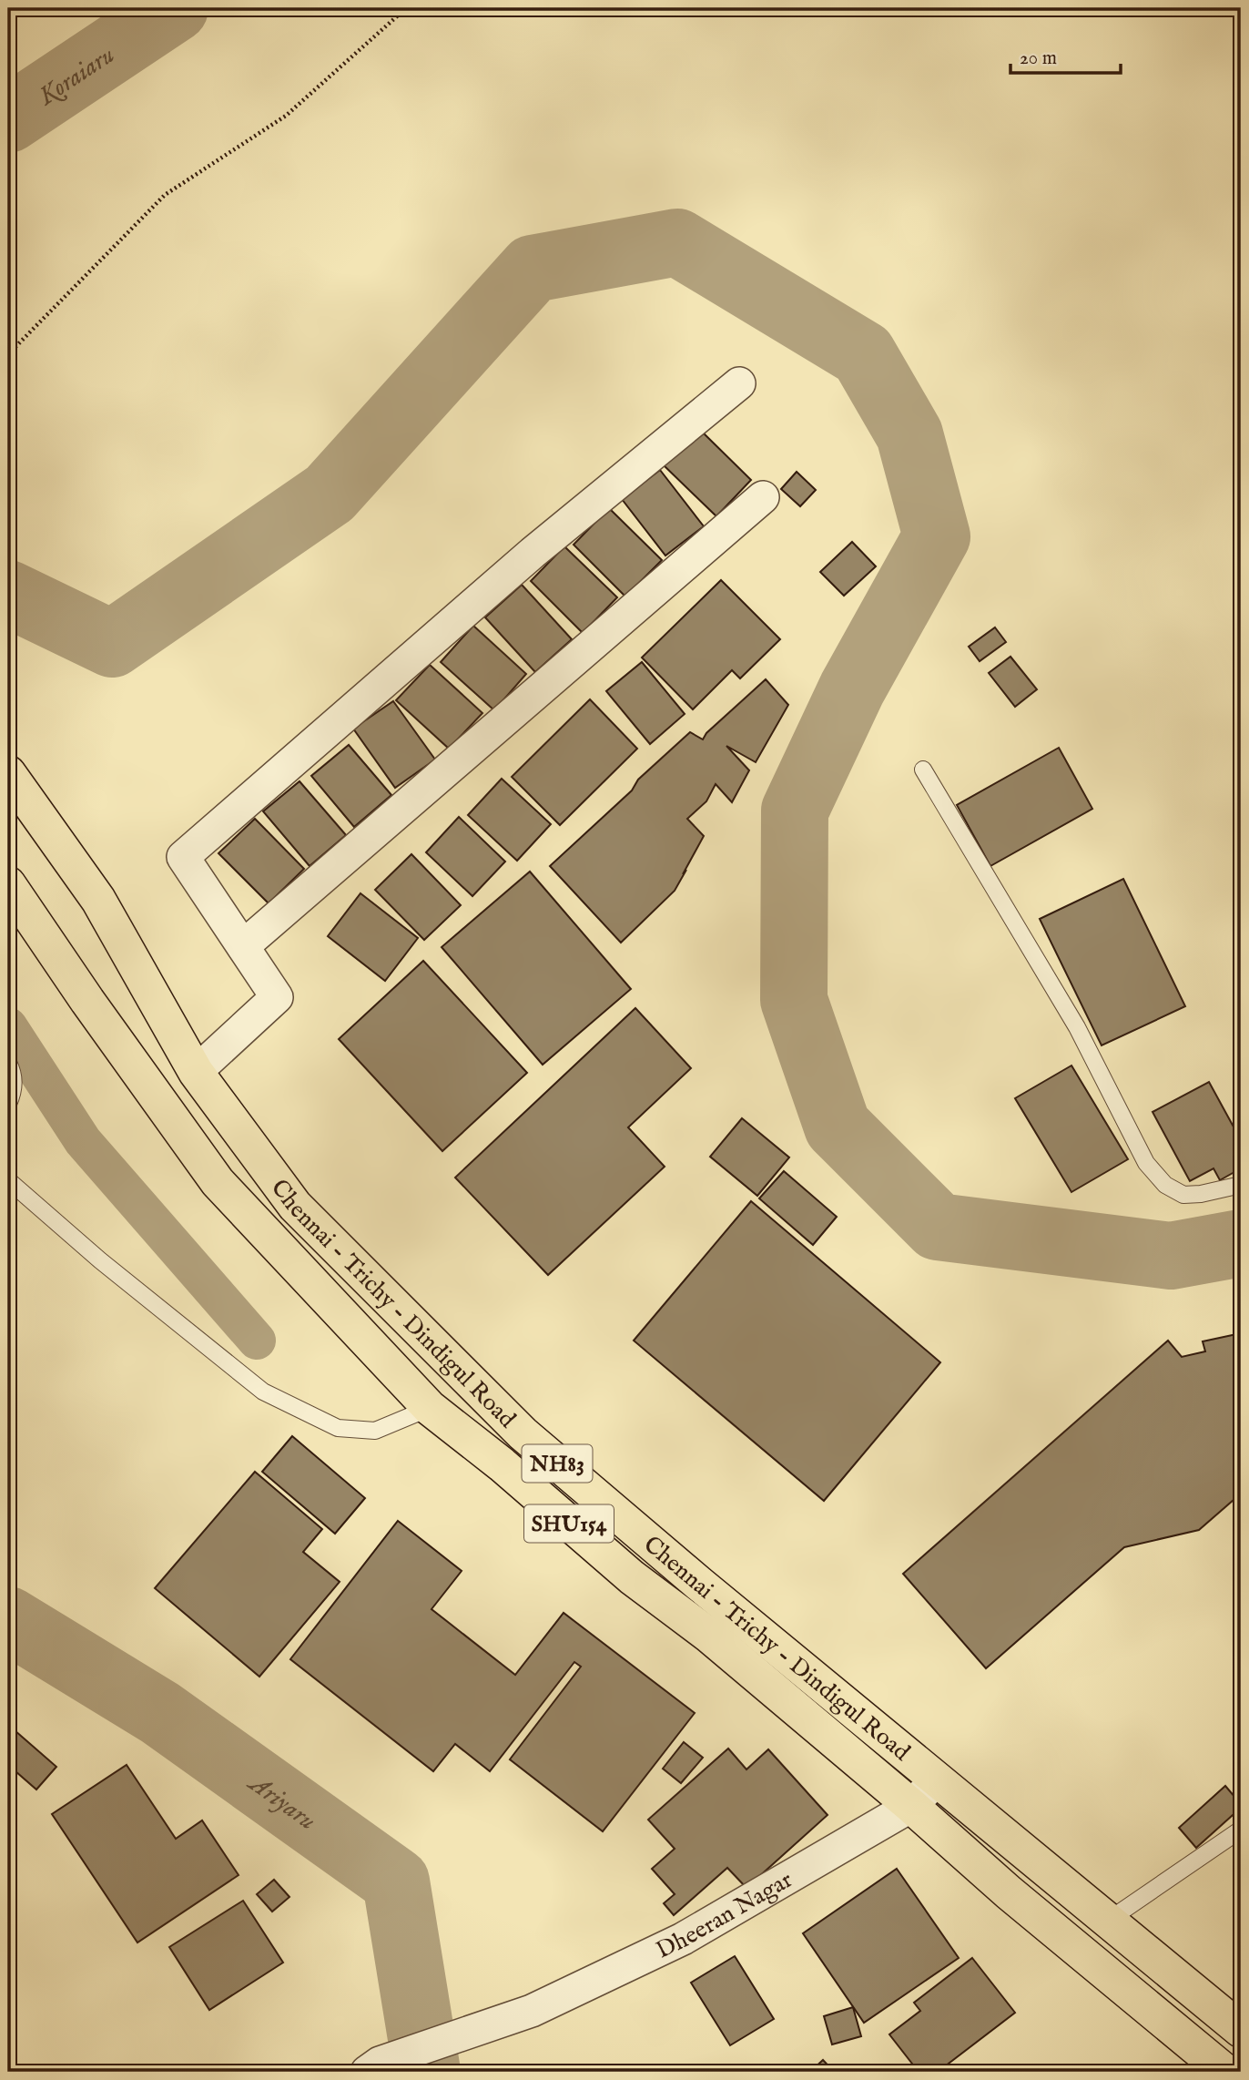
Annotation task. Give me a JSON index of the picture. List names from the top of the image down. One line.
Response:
{"streets":{"highway":["Chennai - Trichy - Dindigul Road","NH83","SHU154"],"street":["Dheeran Nagar"]},"crossings":[["Chennai - Trichy - Dindigul Road","Dheeran Nagar"]],"water":["Koraiaru","Ariyaru"],"scale_bar":"20 m"}
